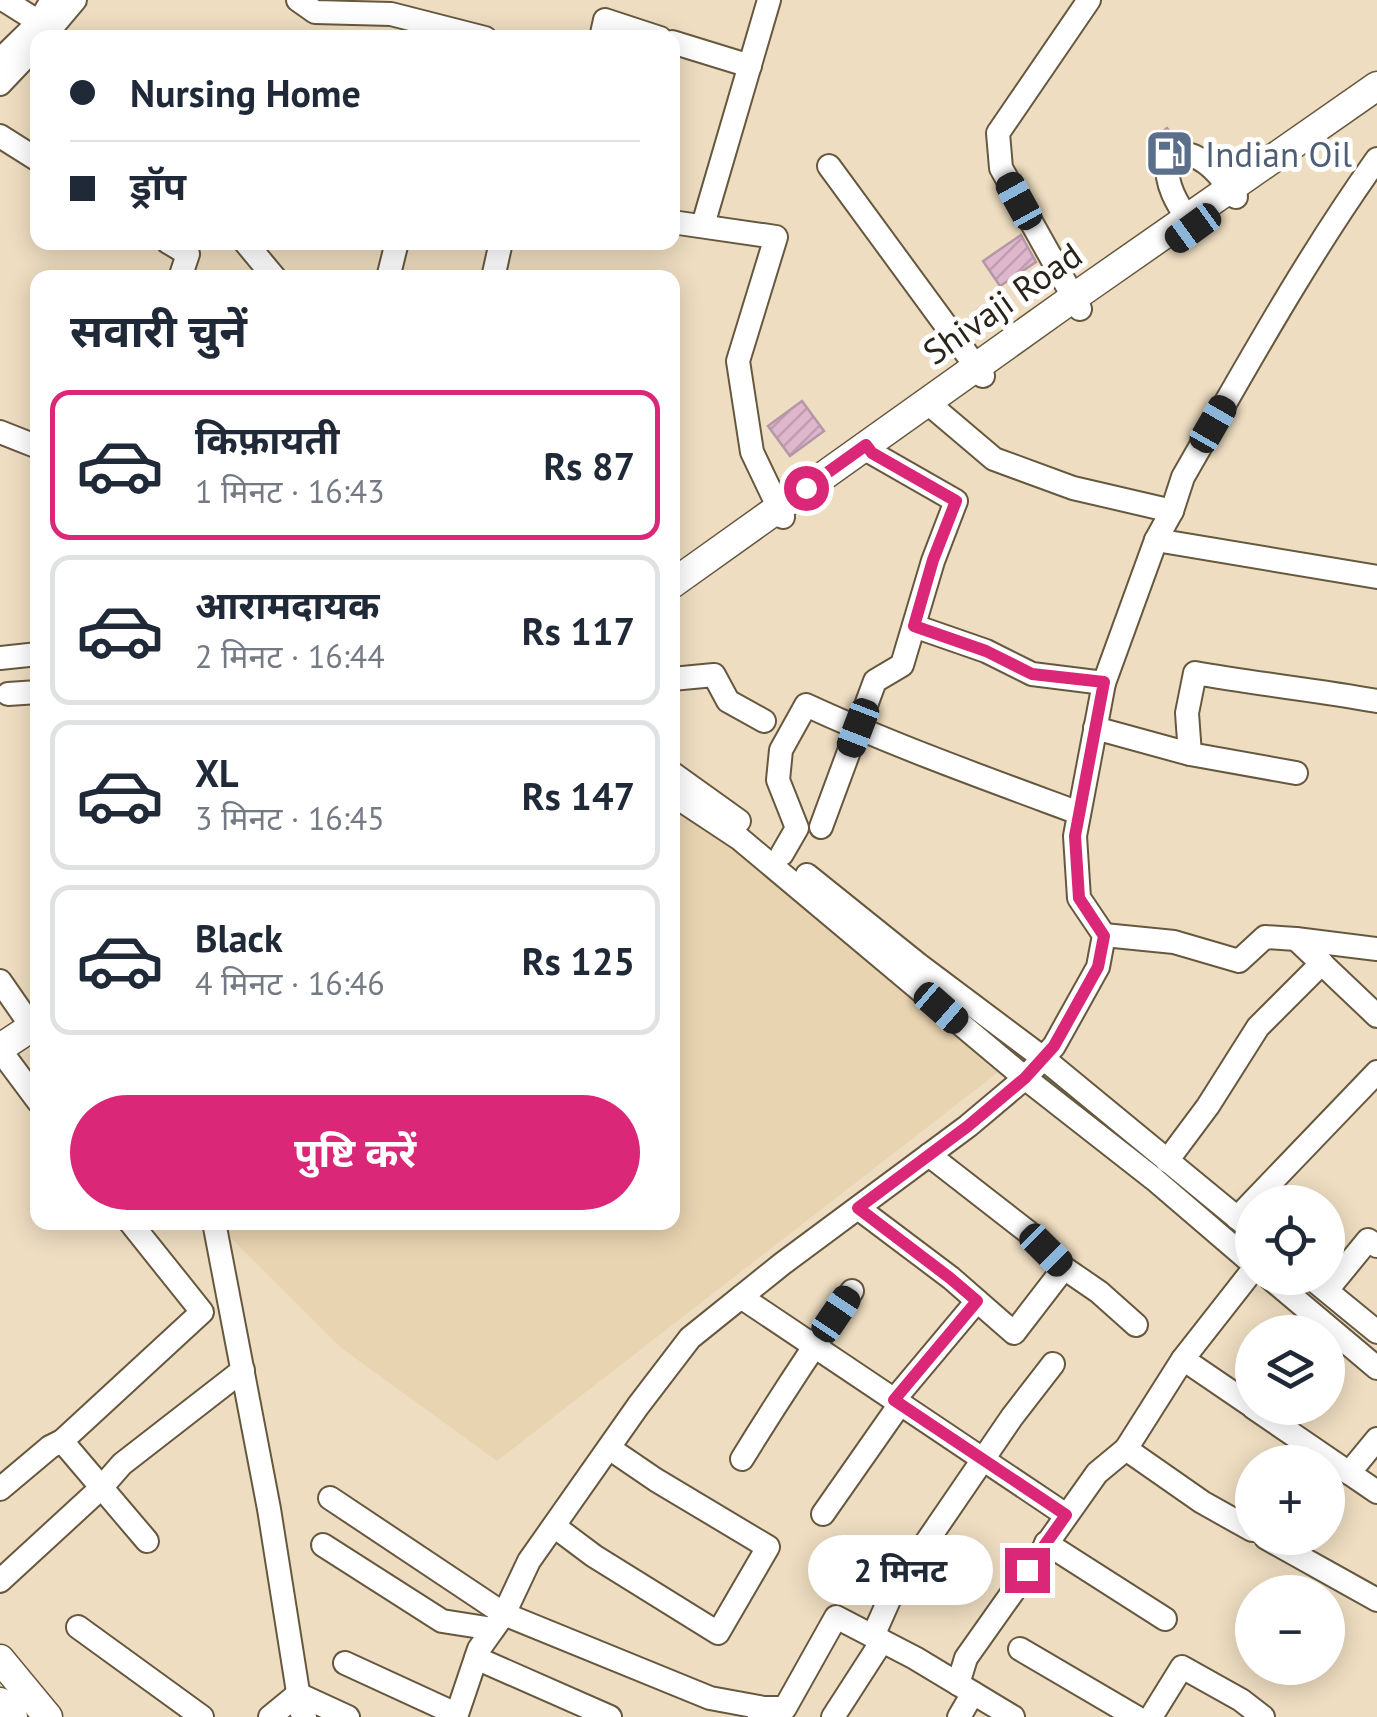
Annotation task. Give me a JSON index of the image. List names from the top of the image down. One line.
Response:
{"streets":{"main road":["Shivaji Road"]},"places":{"fuel station":["Indian Oil"]},"page":{"banner":["Nursing Home","ड्रॉप"],"heading":"सवारी चुनें","list":[{"name":"किफ़ायती","note":"1 मिनट · 16:43","value":"Rs 87"},{"name":"आरामदायक","note":"2 मिनट · 16:44","value":"Rs 117"},{"name":"XL","note":"3 मिनट · 16:45","value":"Rs 147"},{"name":"Black","note":"4 मिनट · 16:46","value":"Rs 125"}],"buttons":"पुष्टि करें","map_buttons":["+","−"],"bubble":"2 मिनट"}}
